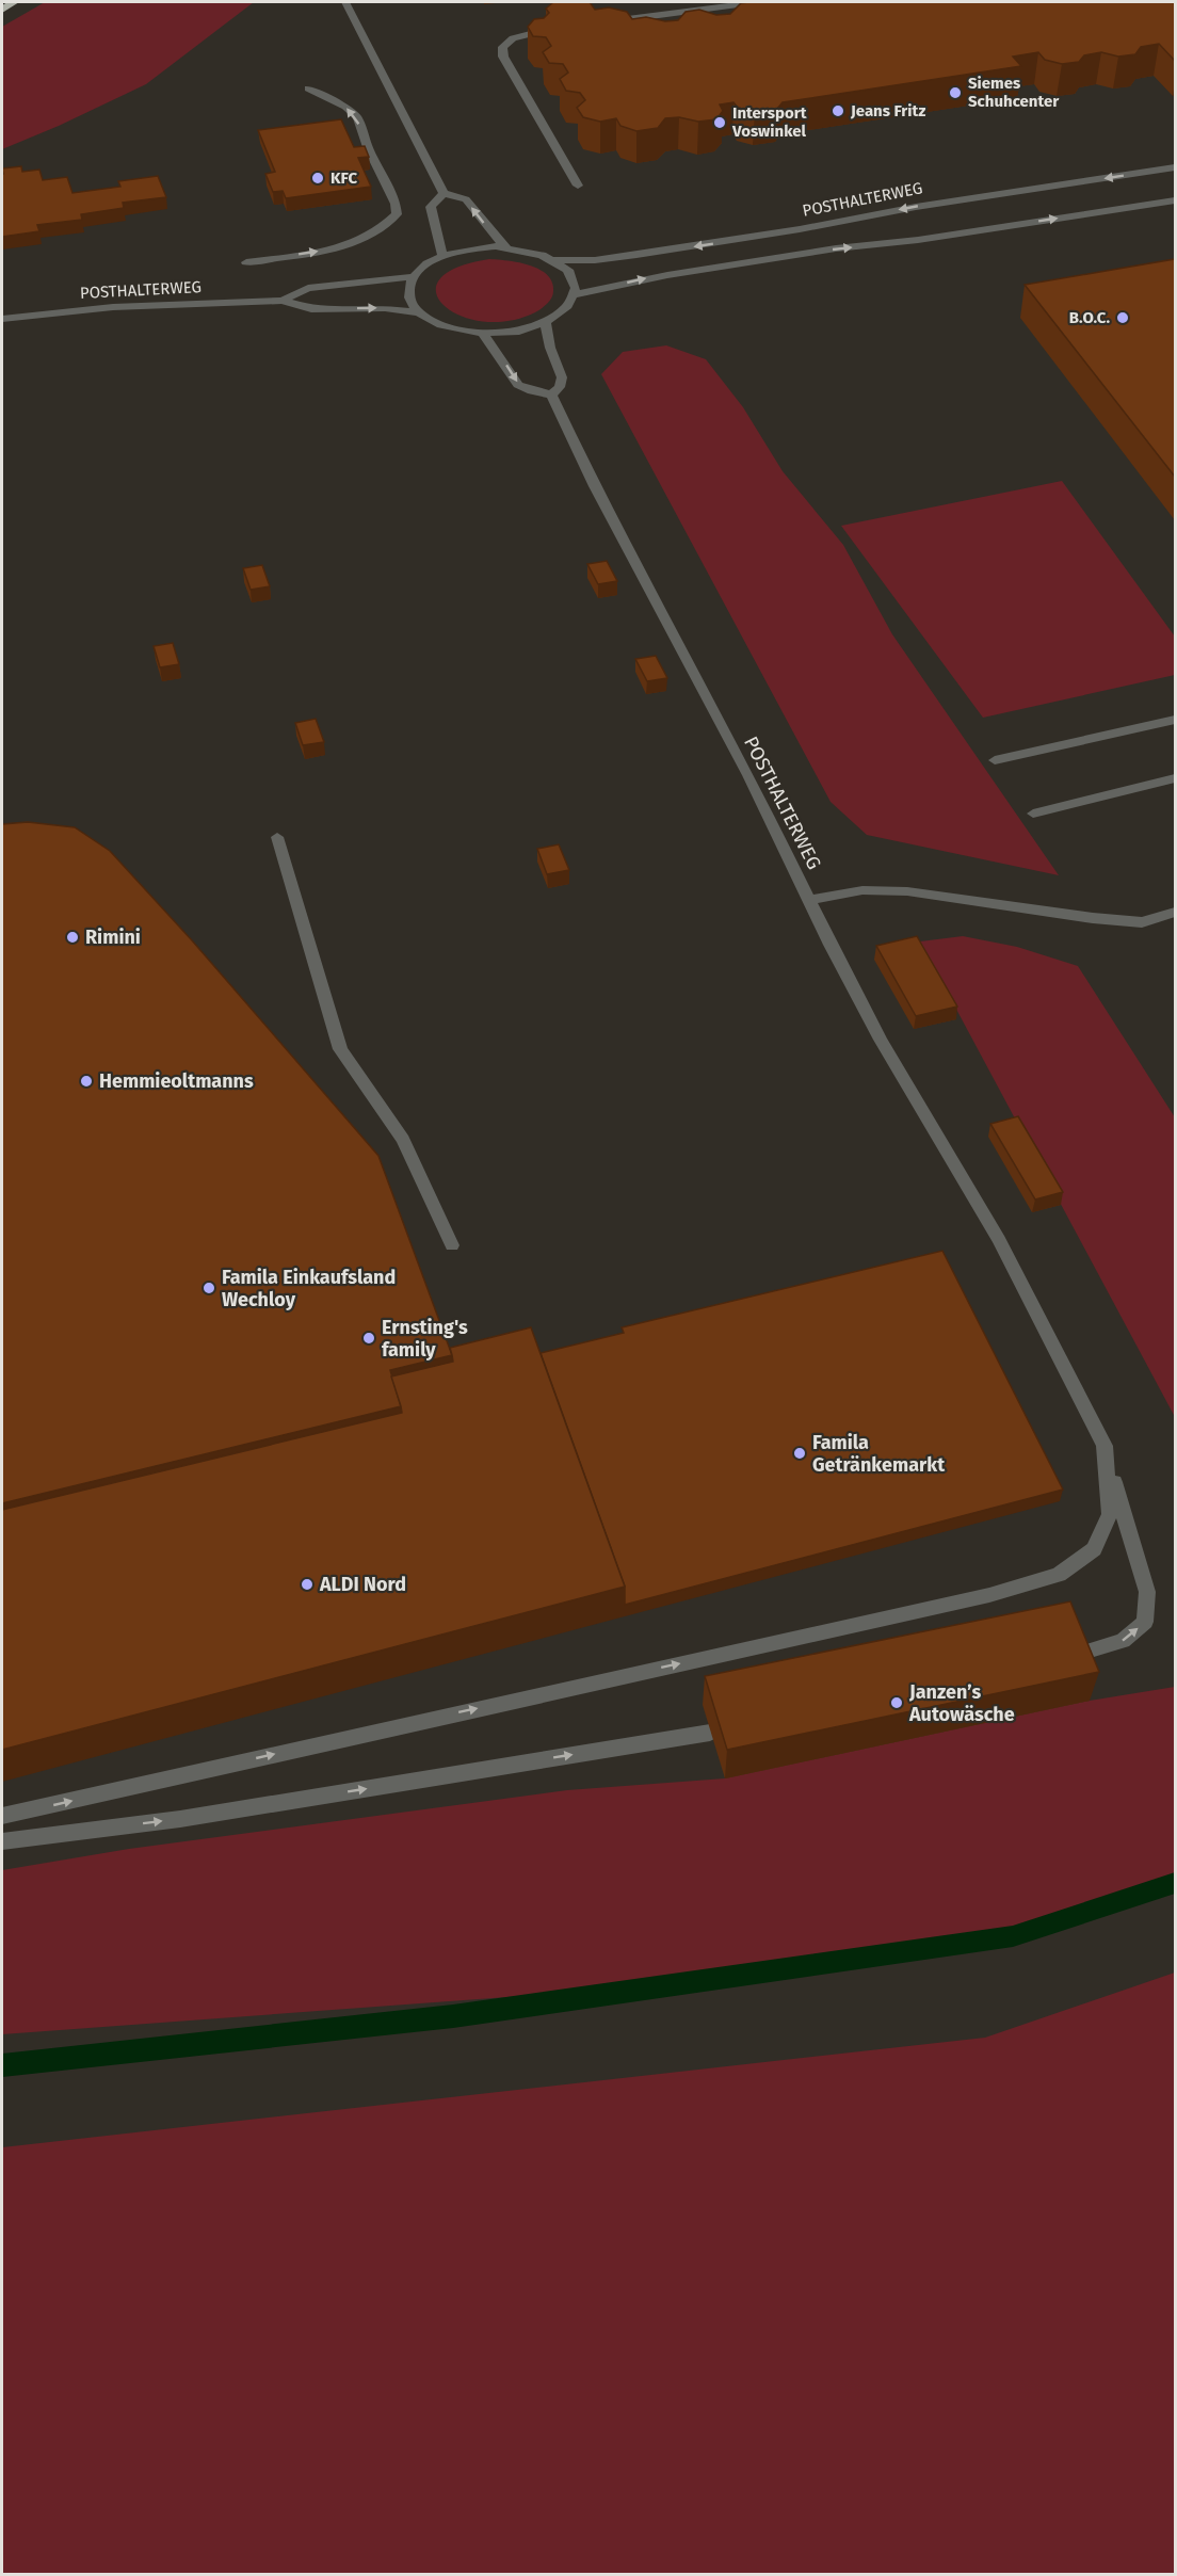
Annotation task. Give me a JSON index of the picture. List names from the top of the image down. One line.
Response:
{"streets":{"lane":["POSTHALTERWEG"]},"places":["Siemes Schuhcenter","Jeans Fritz","Intersport Voswinkel","KFC","B.O.C.","Rimini","Hemmieoltmanns","Famila Einkaufsland Wechloy","Ernsting's family","Famila Getränkemarkt","ALDI Nord","Janzen’s Autowäsche"]}
